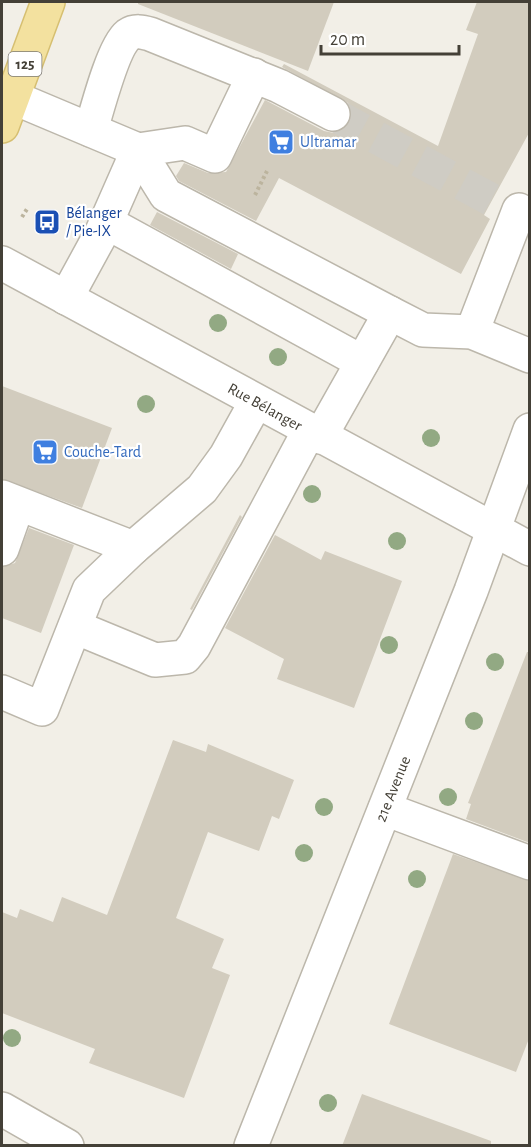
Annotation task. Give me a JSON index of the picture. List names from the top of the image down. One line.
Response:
{"streets":{"main road":["125"],"street":["Rue Bélanger","21e Avenue"]},"crossings":[["Rue Bélanger","21e Avenue"]],"places":{"supermarket":["Ultramar","Couche-Tard"],"bus stop":["Bélanger / Pie-IX"]},"scale_bar":"20 m"}
